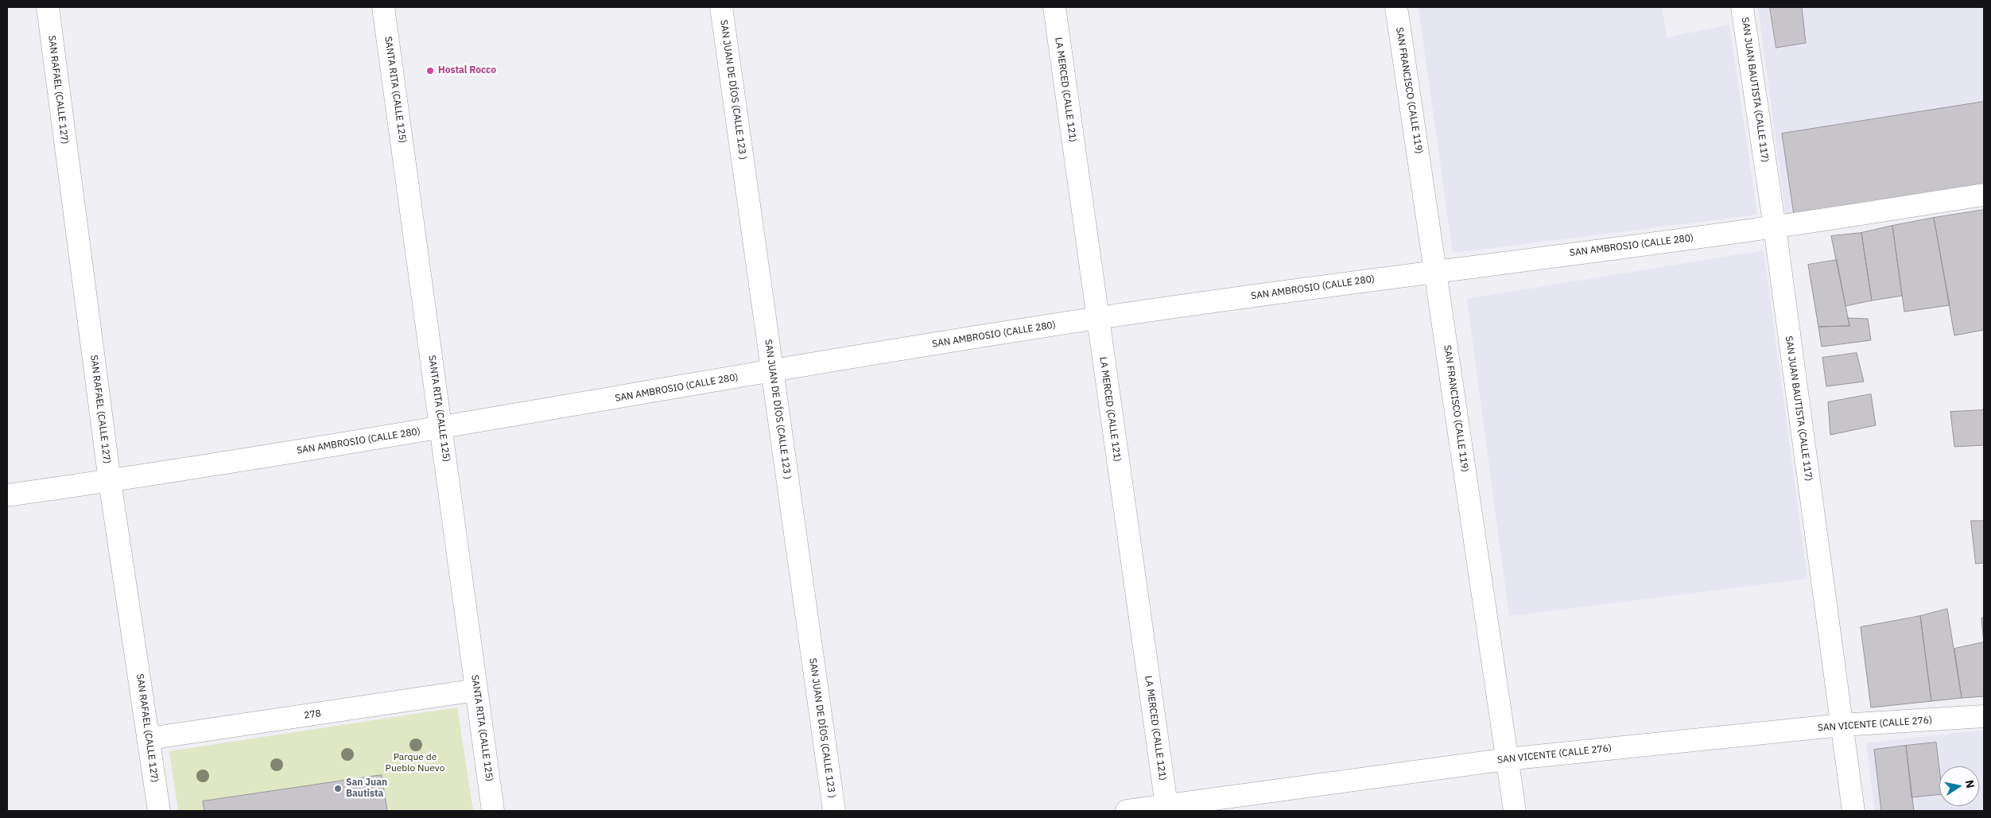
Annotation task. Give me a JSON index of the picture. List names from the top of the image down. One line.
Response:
{"streets":{"street":["SAN RAFAEL (CALLE 127)","SANTA RITA (CALLE 125)","SAN JUAN DE DÍOS (CALLE 123 )","LA MERCED (CALLE 121)","SAN JUAN BAUTISTA (CALLE 117)","SAN FRANCISCO (CALLE 119)","SAN AMBROSIO (CALLE 280)","278","SAN VICENTE (CALLE 276)"]},"crossings":[["SAN RAFAEL (CALLE 127)","SAN AMBROSIO (CALLE 280)"],["SAN RAFAEL (CALLE 127)","278"],["SANTA RITA (CALLE 125)","SAN AMBROSIO (CALLE 280)"],["SANTA RITA (CALLE 125)","278"],["SAN JUAN DE DÍOS (CALLE 123 )","SAN AMBROSIO (CALLE 280)"],["LA MERCED (CALLE 121)","SAN AMBROSIO (CALLE 280)"],["LA MERCED (CALLE 121)","SAN VICENTE (CALLE 276)"],["SAN JUAN BAUTISTA (CALLE 117)","SAN AMBROSIO (CALLE 280)"],["SAN JUAN BAUTISTA (CALLE 117)","SAN VICENTE (CALLE 276)"],["SAN FRANCISCO (CALLE 119)","SAN AMBROSIO (CALLE 280)"],["SAN FRANCISCO (CALLE 119)","SAN VICENTE (CALLE 276)"]],"parks":["Parque de Pueblo Nuevo"],"places":["Hostal Rocco","San Juan Bautista"],"north":"right"}
